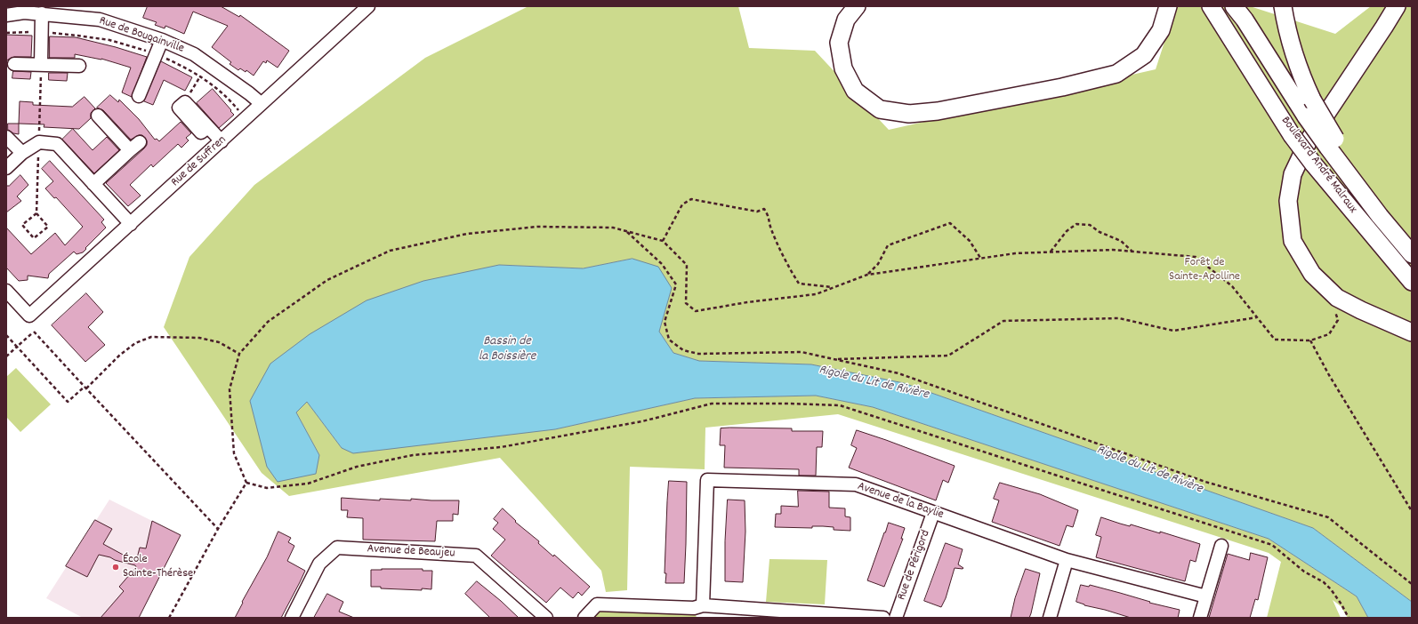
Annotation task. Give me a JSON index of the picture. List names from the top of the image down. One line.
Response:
{"streets":{"main road":["Boulevard André Malraux"],"street":["Rue de Bougainville","Rue de Suffren","Avenue de la Baylie","Avenue de Beaujeu","Rue de Périgord"]},"crossings":[["Rue de Bougainville","Rue de Suffren"],["Avenue de la Baylie","Rue de Périgord"]],"water":["Bassin de la Boissière","Rigole du Lit de Rivière"],"parks":["Forêt de Sainte-Apolline"],"places":["École Sainte-Thérèse"]}
